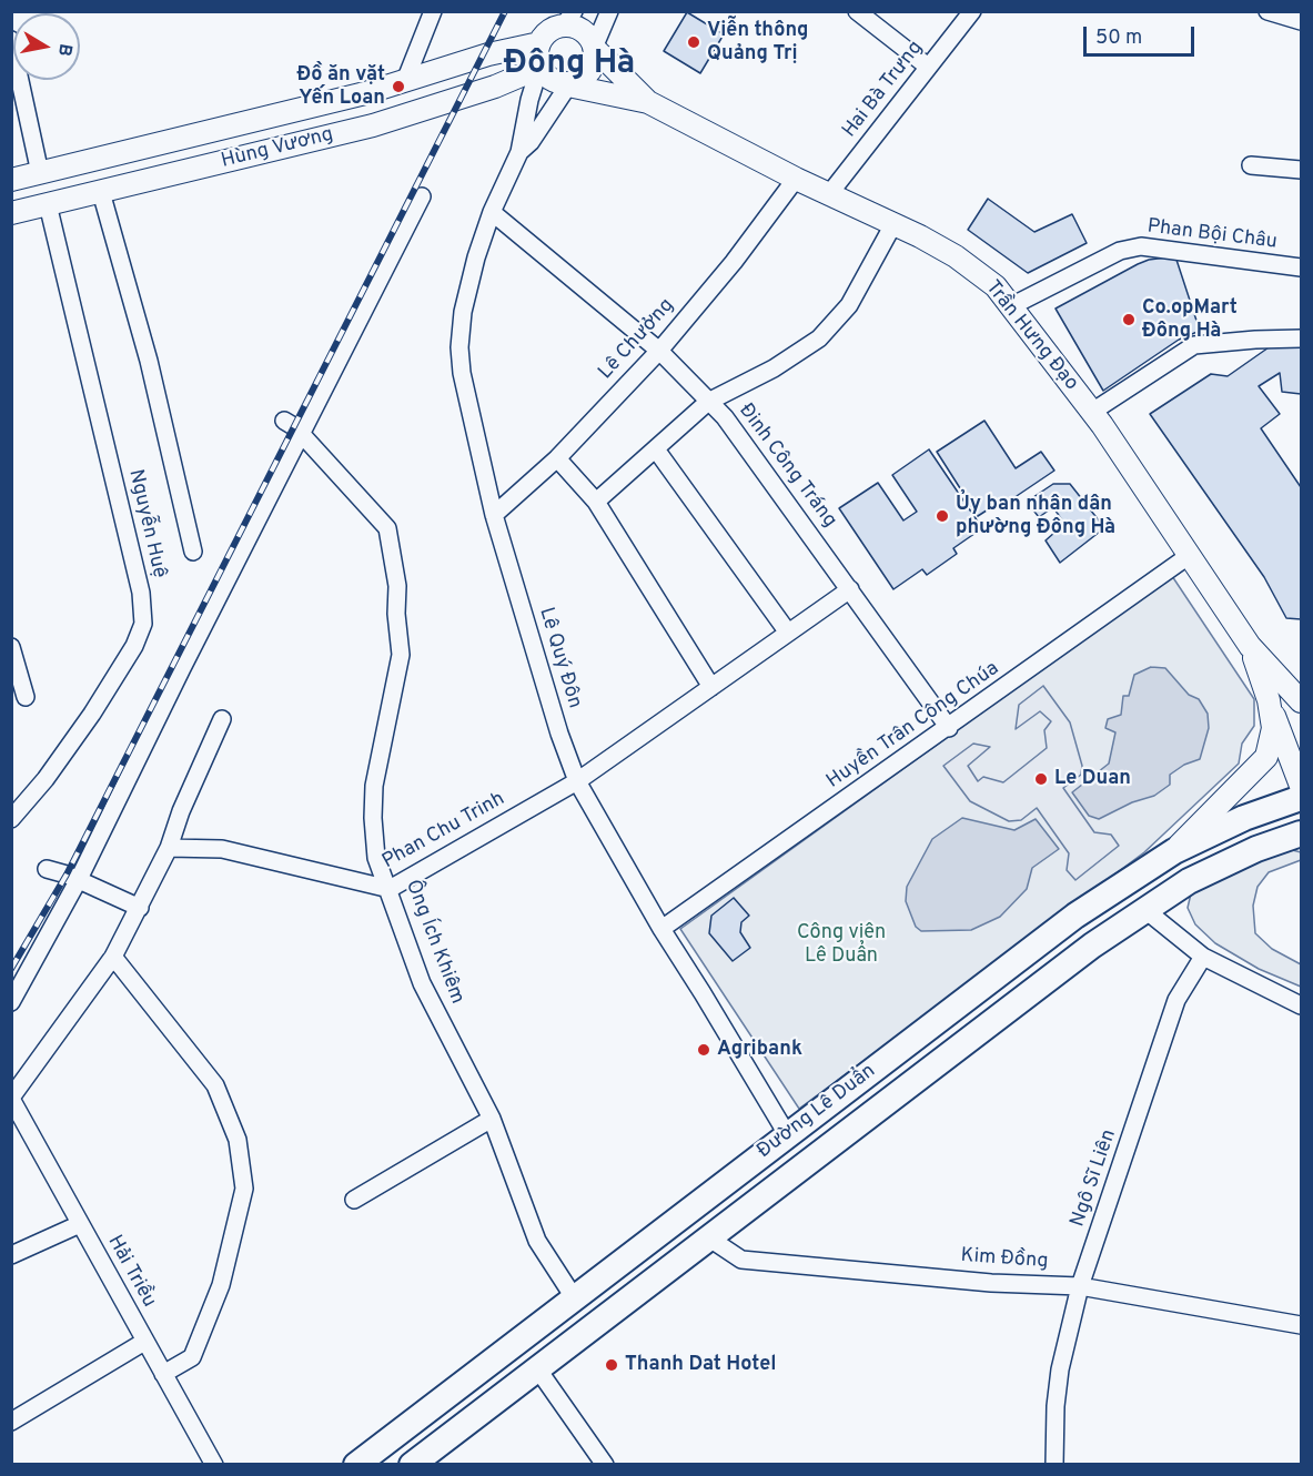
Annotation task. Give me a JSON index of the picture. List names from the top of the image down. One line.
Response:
{"streets":{"highway":["Đường Lê Duẩn"],"main road":["Hùng Vương","Trần Hưng Đạo"],"street":["Hai Bà Trưng","Phan Bội Châu","Lê Chưởng","Đinh Công Tráng","Nguyễn Huệ","Lê Quý Đôn","Huyền Trân Công Chúa","Phan Chu Trinh","Ông Ích Khiêm","Ngô Sĩ Liên","Kim Đồng","Hải Triều"]},"crossings":[["Hai Bà Trưng","Trần Hưng Đạo"],["Hùng Vương","Trần Hưng Đạo"],["Hùng Vương","Nguyễn Huệ"],["Hùng Vương","Lê Quý Đôn"],["Phan Bội Châu","Trần Hưng Đạo"],["Trần Hưng Đạo","Lê Chưởng"],["Trần Hưng Đạo","Lê Quý Đôn"],["Trần Hưng Đạo","Huyền Trân Công Chúa"],["Lê Chưởng","Đinh Công Tráng"],["Lê Chưởng","Lê Quý Đôn"],["Đinh Công Tráng","Lê Quý Đôn"],["Đinh Công Tráng","Huyền Trân Công Chúa"],["Đinh Công Tráng","Phan Chu Trinh"],["Lê Quý Đôn","Huyền Trân Công Chúa"],["Lê Quý Đôn","Phan Chu Trinh"],["Lê Quý Đôn","Đường Lê Duẩn"],["Phan Chu Trinh","Ông Ích Khiêm"],["Ông Ích Khiêm","Đường Lê Duẩn"],["Đường Lê Duẩn","Kim Đồng"],["Ngô Sĩ Liên","Kim Đồng"]],"districts":["Đông Hà"],"parks":["Công viên Lê Duẩn"],"places":["Viễn thông Quảng Trị","Đồ ăn vặt Yến Loan","Co.opMart Đông Hà","Ủy ban nhân dân phường Đông Hà","Le Duan","Agribank","Thanh Dat Hotel"],"scale_bar":"50 m","north":"right"}
